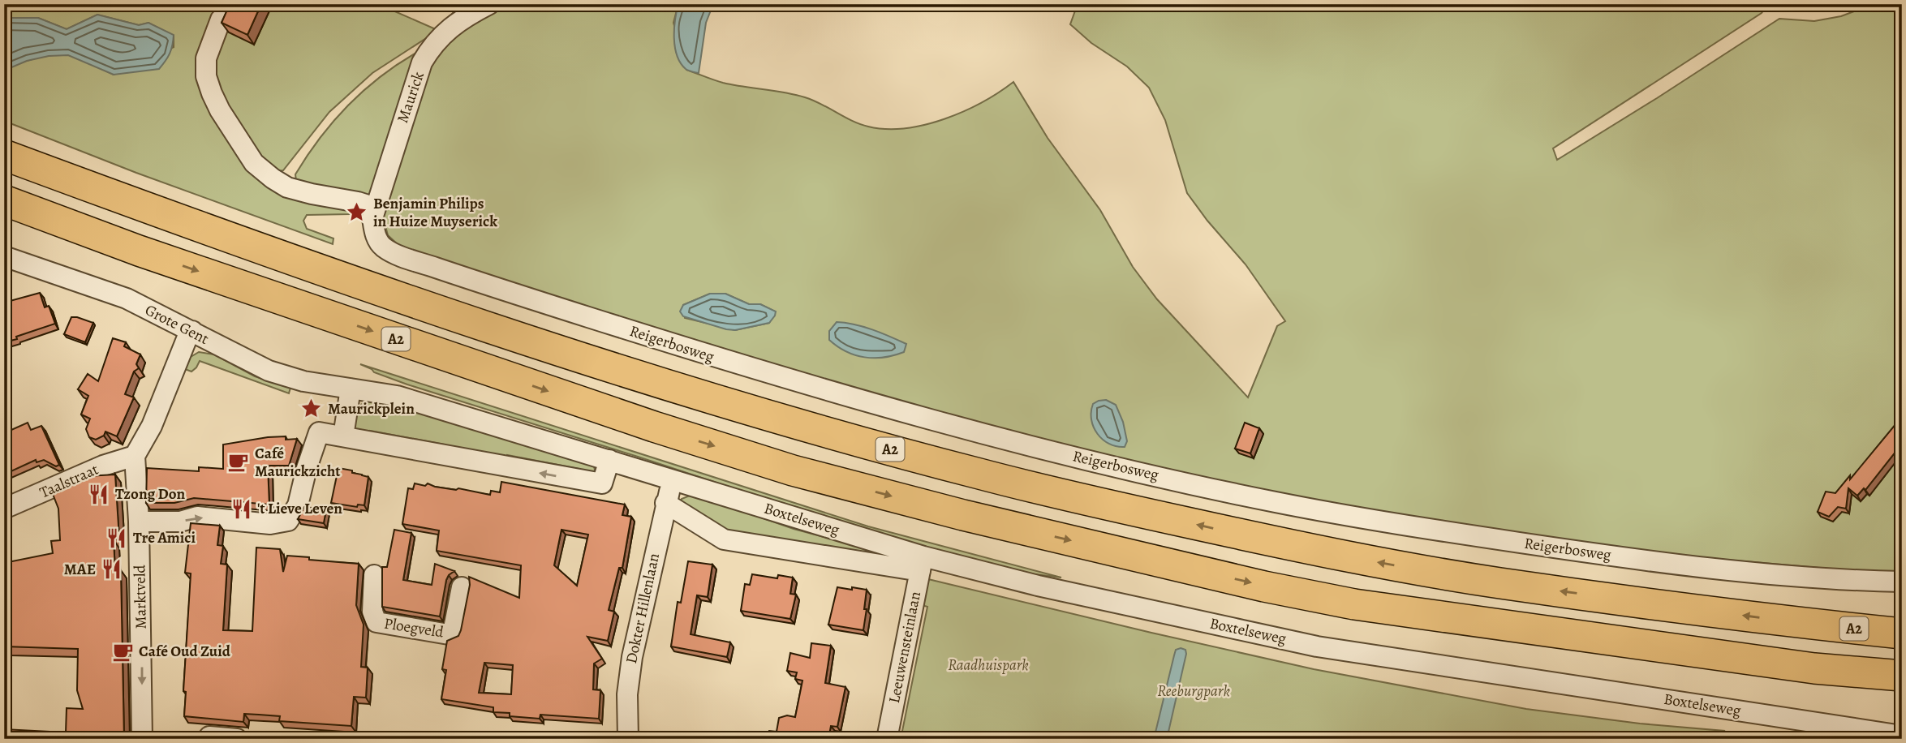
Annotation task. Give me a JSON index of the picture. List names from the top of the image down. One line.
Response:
{"streets":{"highway":["A2"],"street":["Maurick","Grote Gent","Reigerbosweg","Taalstraat","Boxtelseweg","Marktveld","Dokter Hillenlaan","Ploegveld","Leeuwensteinlaan"]},"crossings":[["Maurick","Reigerbosweg"],["Grote Gent","Boxtelseweg"],["Taalstraat","Marktveld"],["Boxtelseweg","Dokter Hillenlaan"],["Boxtelseweg","Leeuwensteinlaan"]],"one_way":["Marktveld"],"parks":["Raadhuispark","Reeburgpark"],"places":{"place":["Benjamin Philips in Huize Muyserick","Maurickplein"],"cafe":["Café Maurickzicht","Café Oud Zuid"],"restaurant":["Tzong Don","'t Lieve Leven","Tre Amici","MAE"]}}
